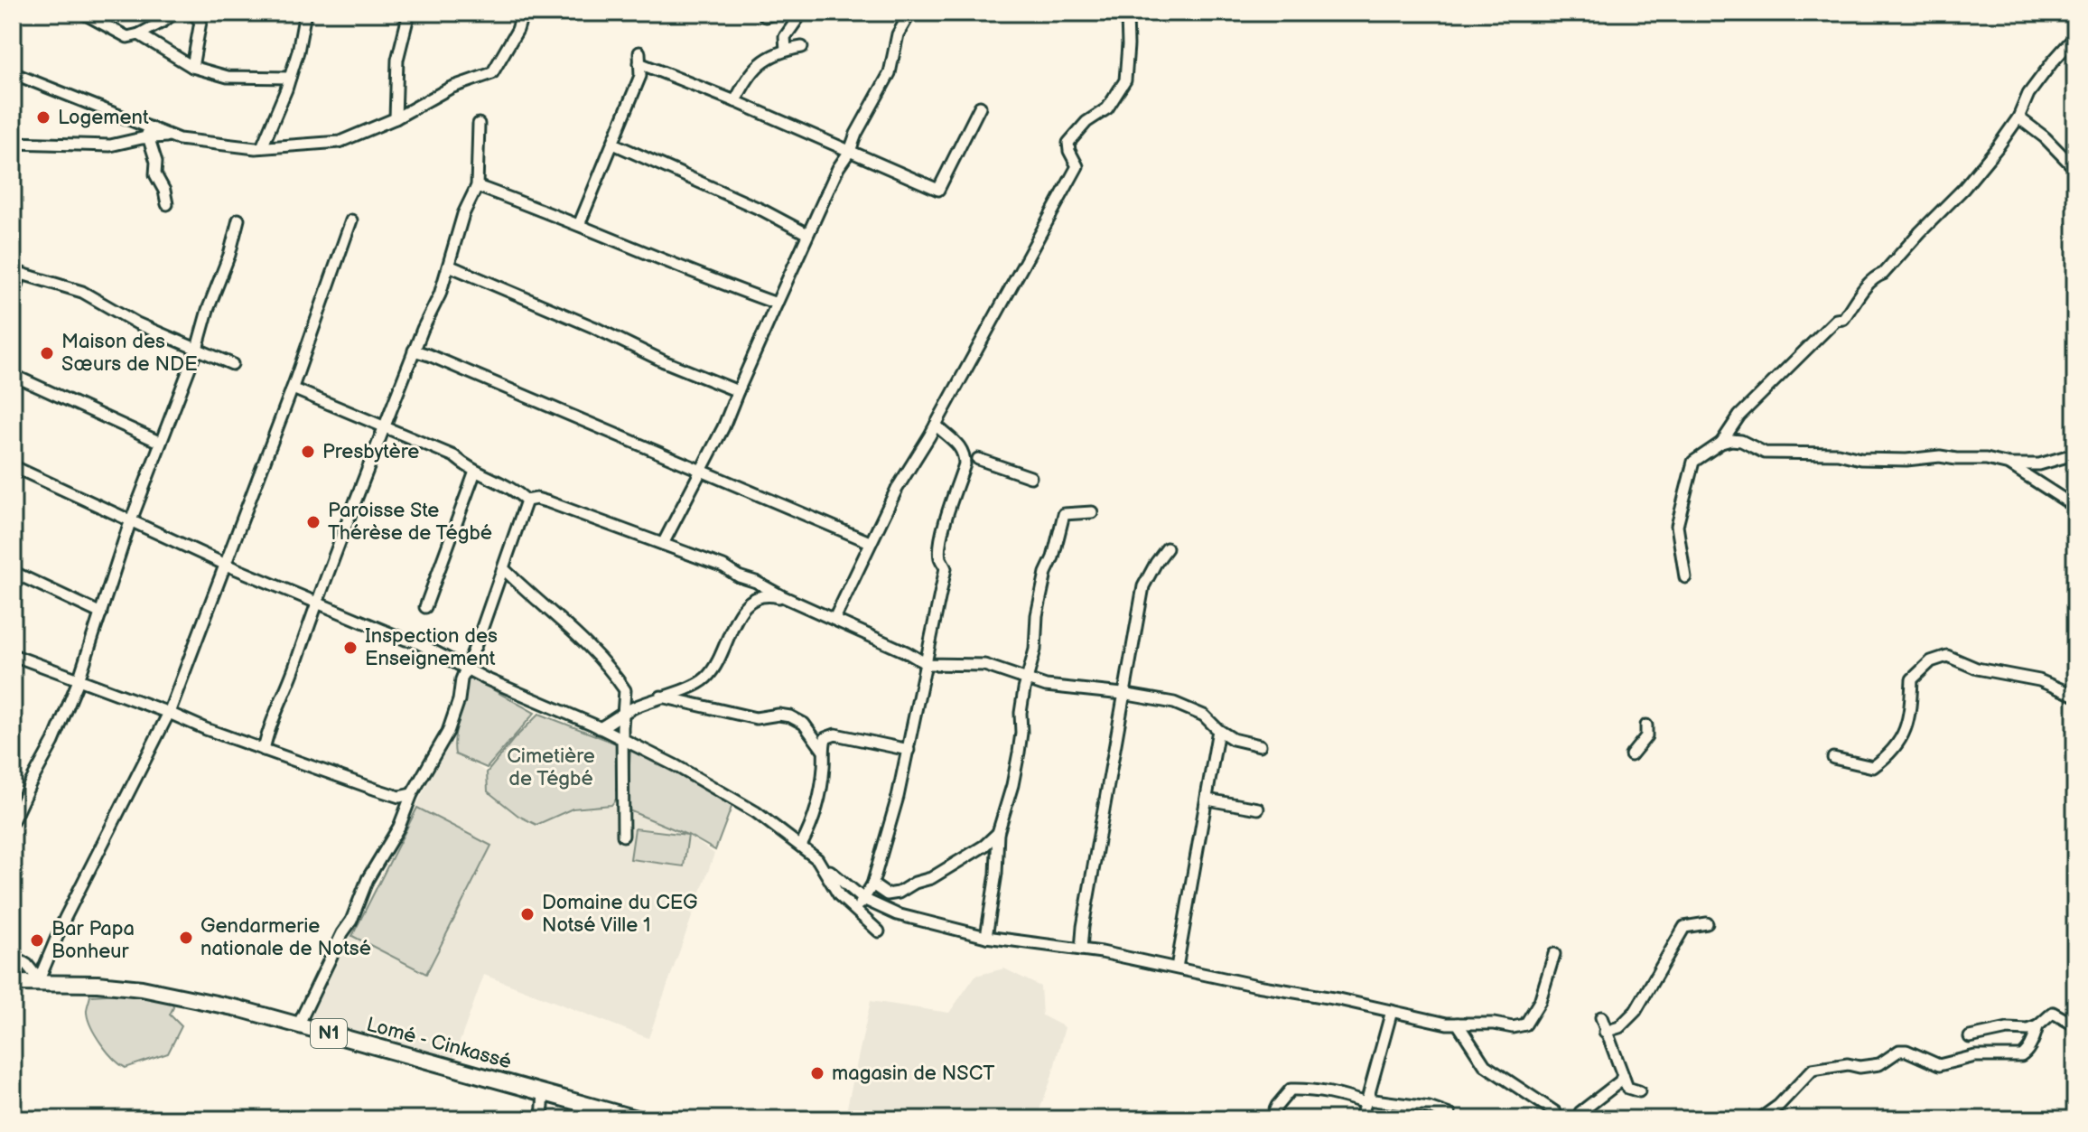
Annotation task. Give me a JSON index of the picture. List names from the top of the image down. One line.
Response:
{"streets":{"highway":["N1","Lomé - Cinkassé"]},"parks":["Cimetière de Tégbé"],"places":["Logement","Maison des Sœurs de NDE","Presbytère","Paroisse Ste Thérèse de Tégbé","Inspection des Enseignement","Domaine du CEG Notsé Ville 1","Gendarmerie nationale de Notsé","Bar Papa Bonheur","magasin de NSCT"]}
